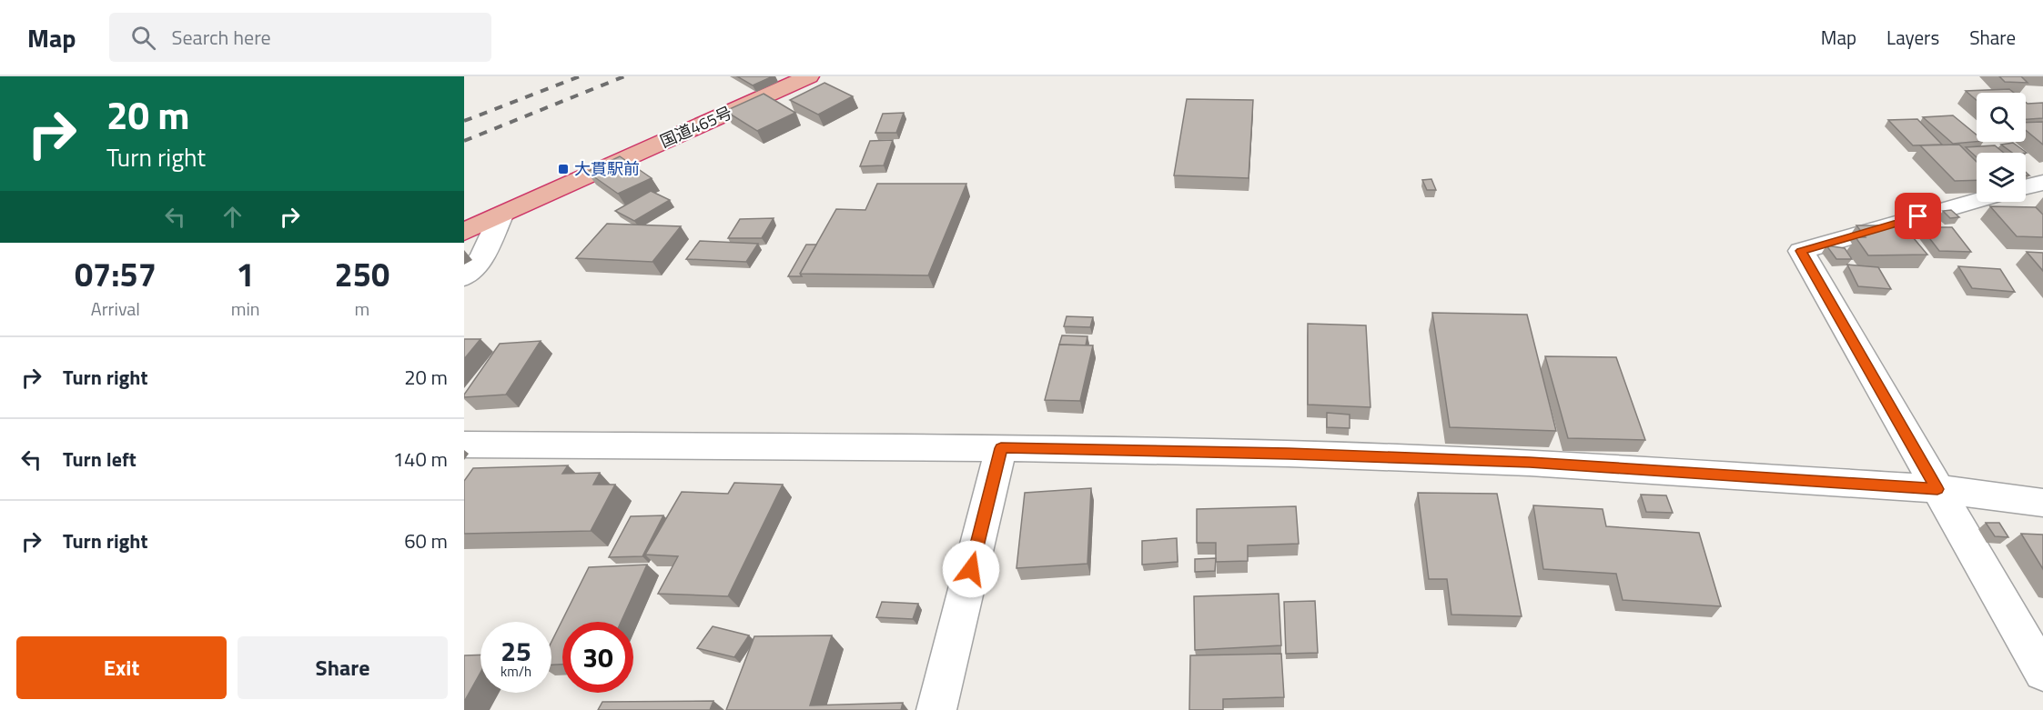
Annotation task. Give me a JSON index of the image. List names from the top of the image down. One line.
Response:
{"streets":{"highway":["国道465号"]},"places":{"transit":["大貫駅前"]},"page":{"header":"Map","search":"Search here","nav":["Map","Layers","Share"],"turn":["20 m","Turn right"],"eta":["07:57","Arrival","1","min","250","m"],"list":[{"name":"Turn right","value":"20 m"},{"name":"Turn left","value":"140 m"},{"name":"Turn right","value":"60 m"}],"speed":"25 km/h","limit":"30","buttons":["Exit","Share"]}}
